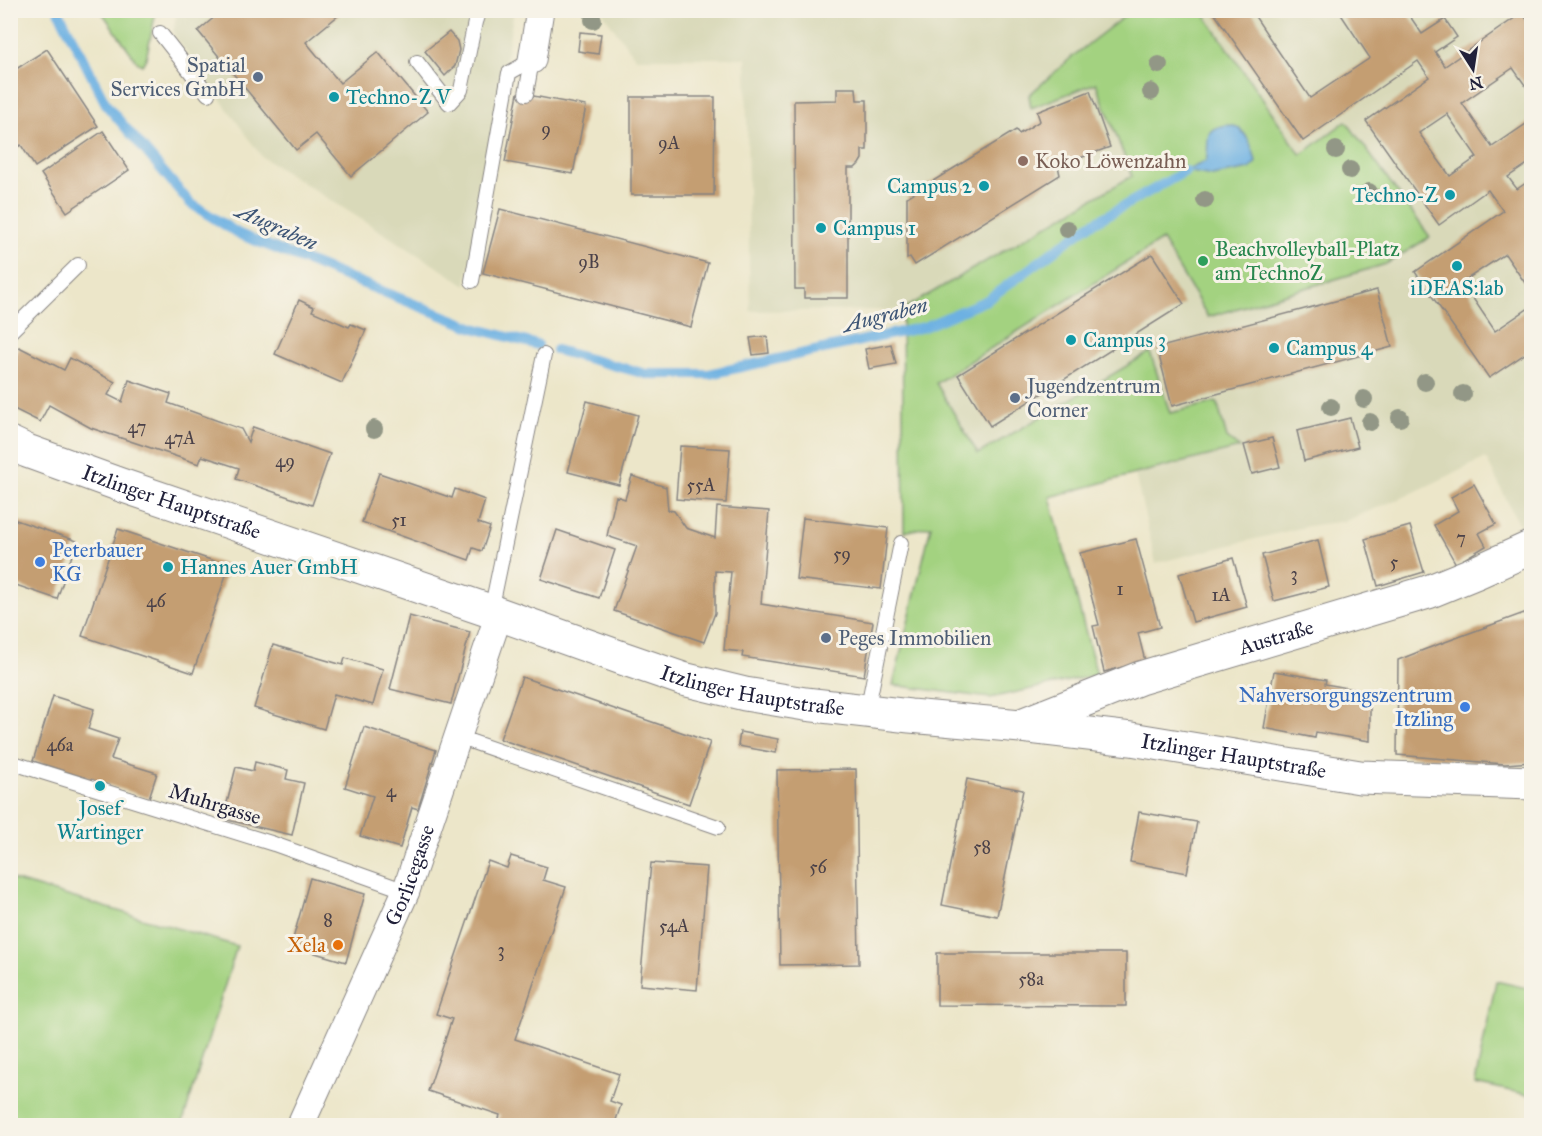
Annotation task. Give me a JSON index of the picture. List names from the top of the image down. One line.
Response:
{"streets":{"street":["Itzlinger Hauptstraße","Austraße","Gorlicegasse"],"lane":["Muhrgasse"]},"crossings":[["Itzlinger Hauptstraße","Austraße"],["Itzlinger Hauptstraße","Gorlicegasse"],["Muhrgasse","Gorlicegasse"]],"water":["Augraben"],"places":["Spatial Services GmbH","Techno-Z V","Koko Löwenzahn","Campus 2","Techno-Z","Campus 1","Beachvolleyball-Platz am TechnoZ","iDEAS:lab","Campus 3","Campus 4","Jugendzentrum Corner","Peterbauer KG","Hannes Auer GmbH","Peges Immobilien","Nahversorgungszentrum Itzling","Josef Wartinger","Xela"],"house_numbers":["9","9A","9B","47","47A","49","55A","51","7","59","5","3","1","1A","46","46a","4","58","56","8","54A","3","58a"],"north":"bottom"}
